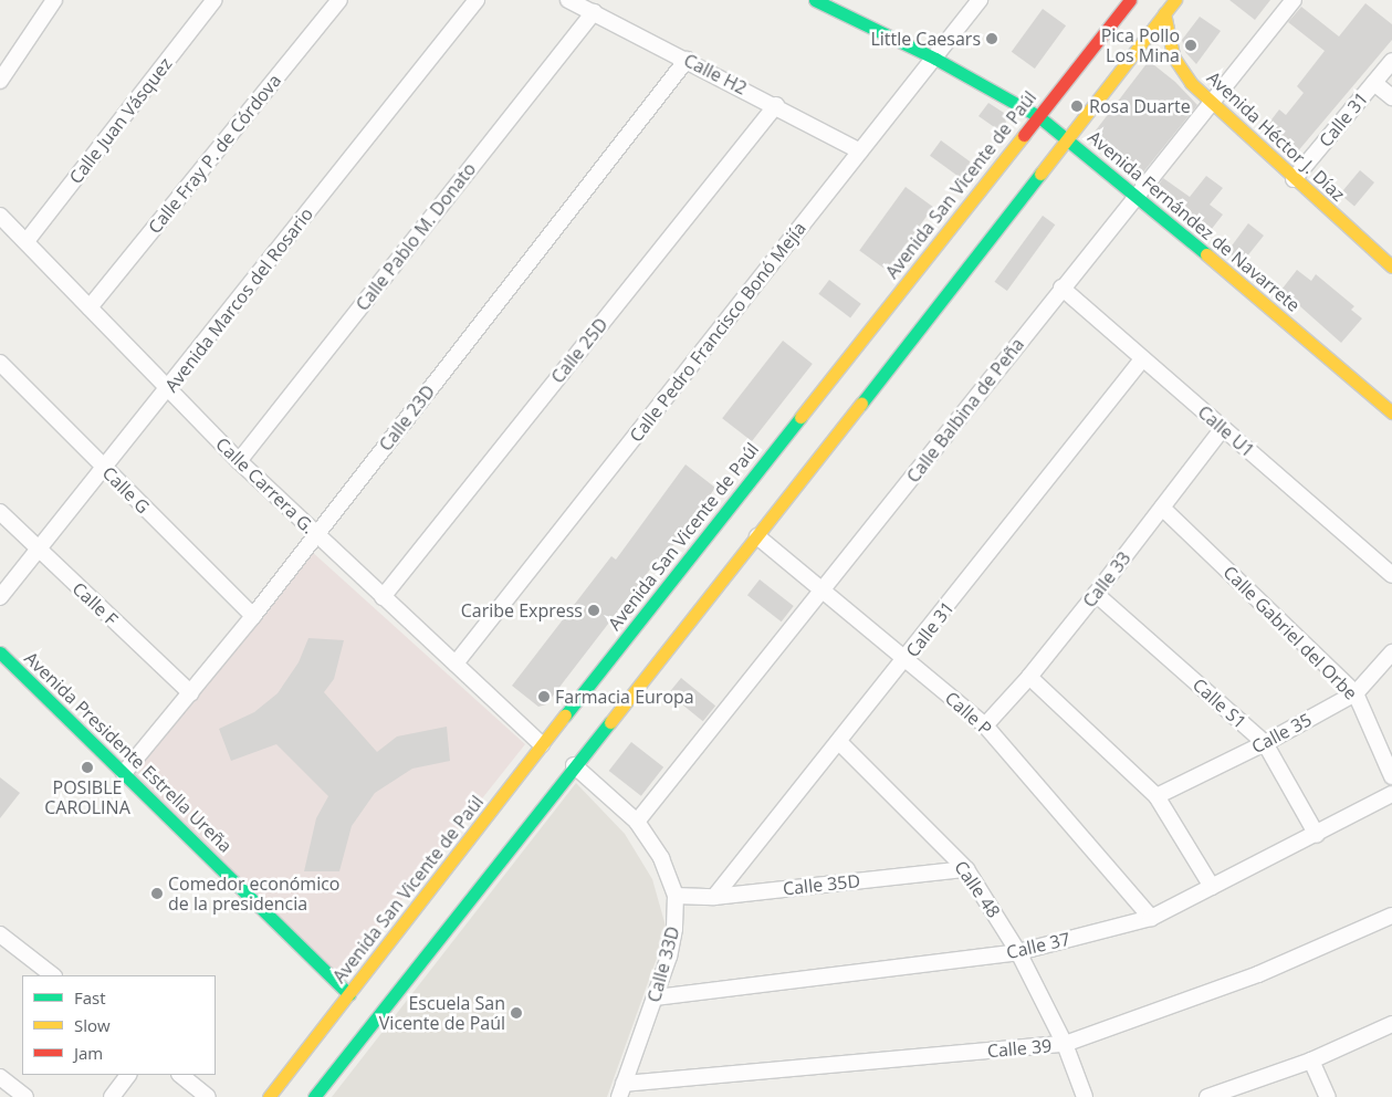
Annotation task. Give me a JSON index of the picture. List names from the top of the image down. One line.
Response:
{"streets":{"main road":["Avenida Héctor J. Díaz","Avenida San Vicente de Paúl","Avenida Fernández de Navarrete","Avenida Presidente Estrella Ureña"],"street":["Calle H2","Calle 31","Calle Juan Vásquez","Calle Fray P. de Córdova","Calle Pablo M. Donato","Avenida Marcos del Rosario","Calle Pedro Francisco Bonó Mejía","Calle 25D","Calle Balbina de Peña","Calle 23D","Calle U1","Calle Carrera G.","Calle G","Calle 33","Calle F","Calle Gabriel del Orbe","Calle S1","Calle P","Calle 35","Calle 35D","Calle 48","Calle 37","Calle 33D","Calle 39"]},"crossings":[["Calle H2","Calle Pablo M. Donato"],["Calle H2","Calle Pedro Francisco Bonó Mejía"],["Calle H2","Calle 25D"],["Calle H2","Calle 23D"],["Calle 31","Avenida Héctor J. Díaz"],["Calle 31","Calle U1"],["Calle 31","Calle P"],["Calle 31","Calle 35D"],["Calle 31","Calle 48"],["Calle Juan Vásquez","Calle Carrera G."],["Avenida Héctor J. Díaz","Calle Balbina de Peña"],["Calle Fray P. de Córdova","Calle Carrera G."],["Avenida San Vicente de Paúl","Avenida Fernández de Navarrete"],["Avenida San Vicente de Paúl","Calle Carrera G."],["Avenida San Vicente de Paúl","Avenida Presidente Estrella Ureña"],["Avenida Fernández de Navarrete","Calle Pedro Francisco Bonó Mejía"],["Avenida Fernández de Navarrete","Calle Balbina de Peña"],["Calle Pablo M. Donato","Calle Carrera G."],["Avenida Marcos del Rosario","Calle Carrera G."],["Avenida Marcos del Rosario","Calle G"],["Avenida Marcos del Rosario","Calle F"],["Calle Pedro Francisco Bonó Mejía","Calle Carrera G."],["Calle 25D","Calle Carrera G."],["Calle Balbina de Peña","Calle U1"],["Calle Balbina de Peña","Calle P"],["Calle Balbina de Peña","Calle 33D"],["Calle 23D","Calle Carrera G."],["Calle 23D","Calle G"],["Calle 23D","Calle F"],["Calle 23D","Avenida Presidente Estrella Ureña"],["Calle U1","Calle 33"],["Calle 33","Calle Gabriel del Orbe"],["Calle 33","Calle S1"],["Calle 33","Calle P"],["Calle Gabriel del Orbe","Calle 35"],["Calle S1","Calle 35"],["Calle S1","Calle 37"],["Calle P","Calle 37"],["Calle 35D","Calle 48"],["Calle 35D","Calle 33D"],["Calle 48","Calle 37"],["Calle 48","Calle 39"],["Calle 37","Calle 33D"],["Calle 33D","Calle 39"]],"places":["Little Caesars","Pica Pollo Los Mina","Rosa Duarte","Caribe Express","Farmacia Europa","POSIBLE CAROLINA","Comedor económico de la presidencia","Escuela San Vicente de Paúl"],"legend":["Fast","Slow","Jam"]}
